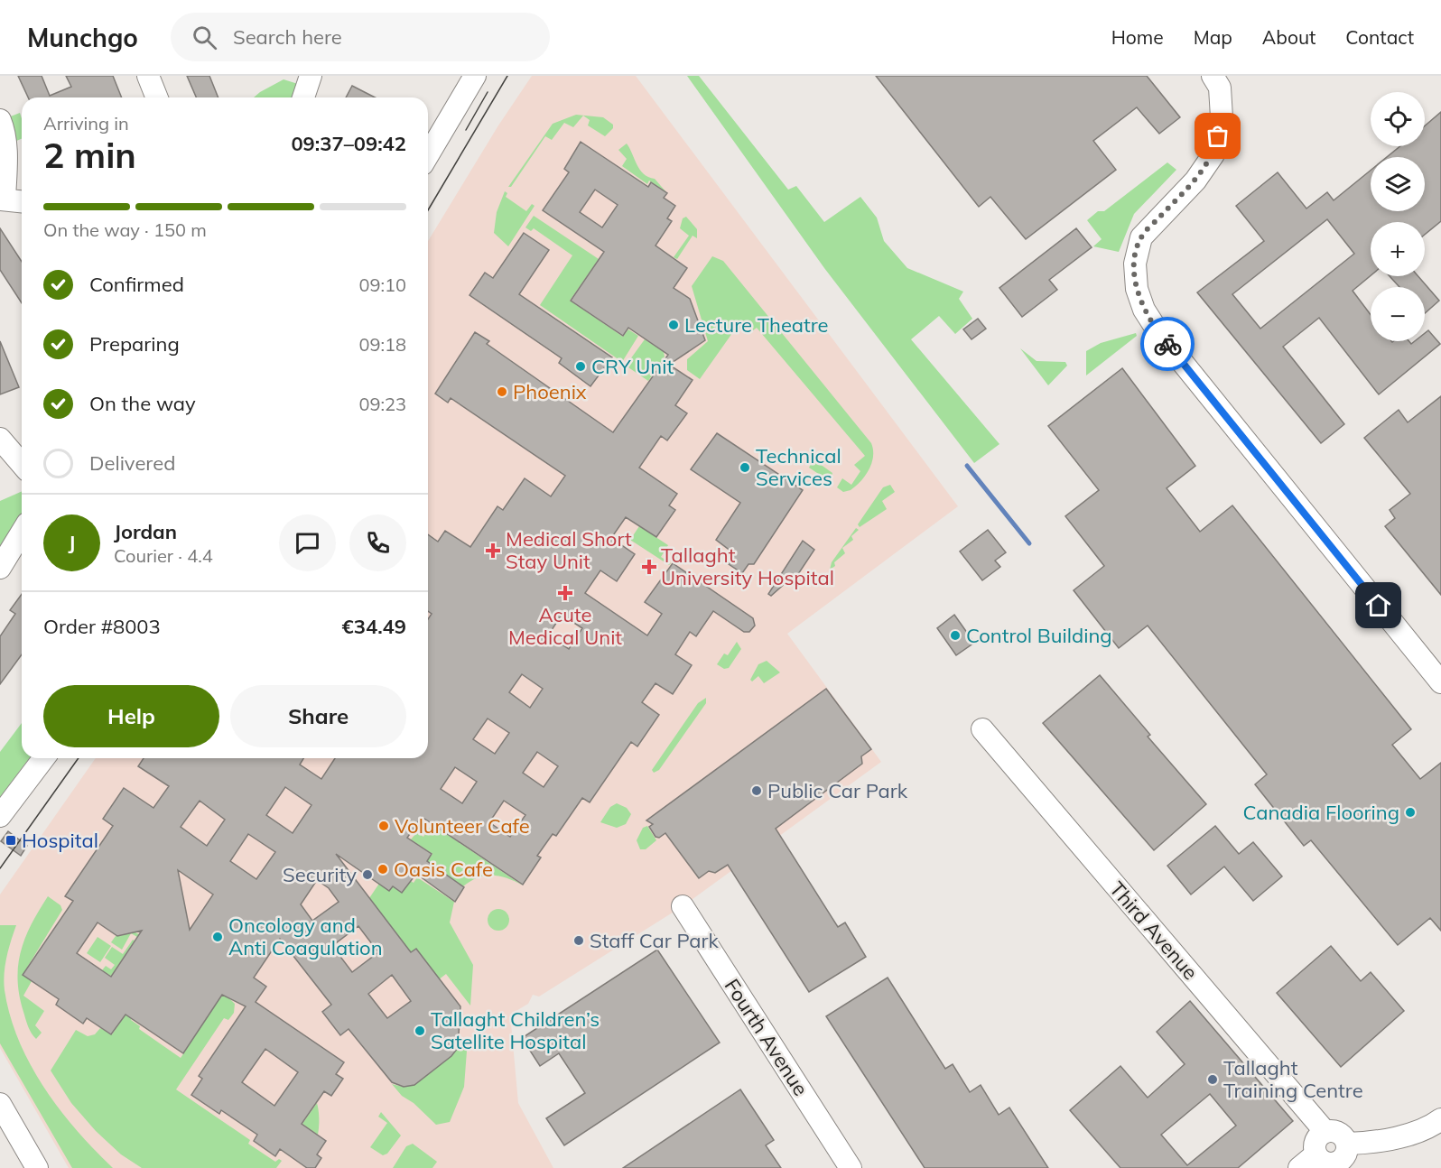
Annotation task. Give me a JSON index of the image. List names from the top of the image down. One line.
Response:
{"streets":{"street":["Third Avenue","Fourth Avenue"]},"places":{"other":["Lecture Theatre","CRY Unit","Phoenix","Technical Services","Control Building","Public Car Park","Canadia Flooring","Volunteer Cafe","Oasis Cafe","Security","Oncology and Anti Coagulation","Staff Car Park","Tallaght Children’s Satellite Hospital","Tallaght Training Centre"],"health":["Medical Short Stay Unit","Tallaght University Hospital","Acute Medical Unit"],"transit":["Hospital"]},"page":{"header":"Munchgo","search":"Search here","nav":["Home","Map","About","Contact"],"map_buttons":["+","−"],"heading":["2 min","Arriving in","09:37–09:42"],"panel":["Jordan","Courier · 4.4","Order #8003","€34.49"],"bar":"On the way · 150 m","list":[["Confirmed","09:10"],["Preparing","09:18"],["On the way","09:23"],"Delivered"],"round":"J","buttons":["Help","Share"]}}
